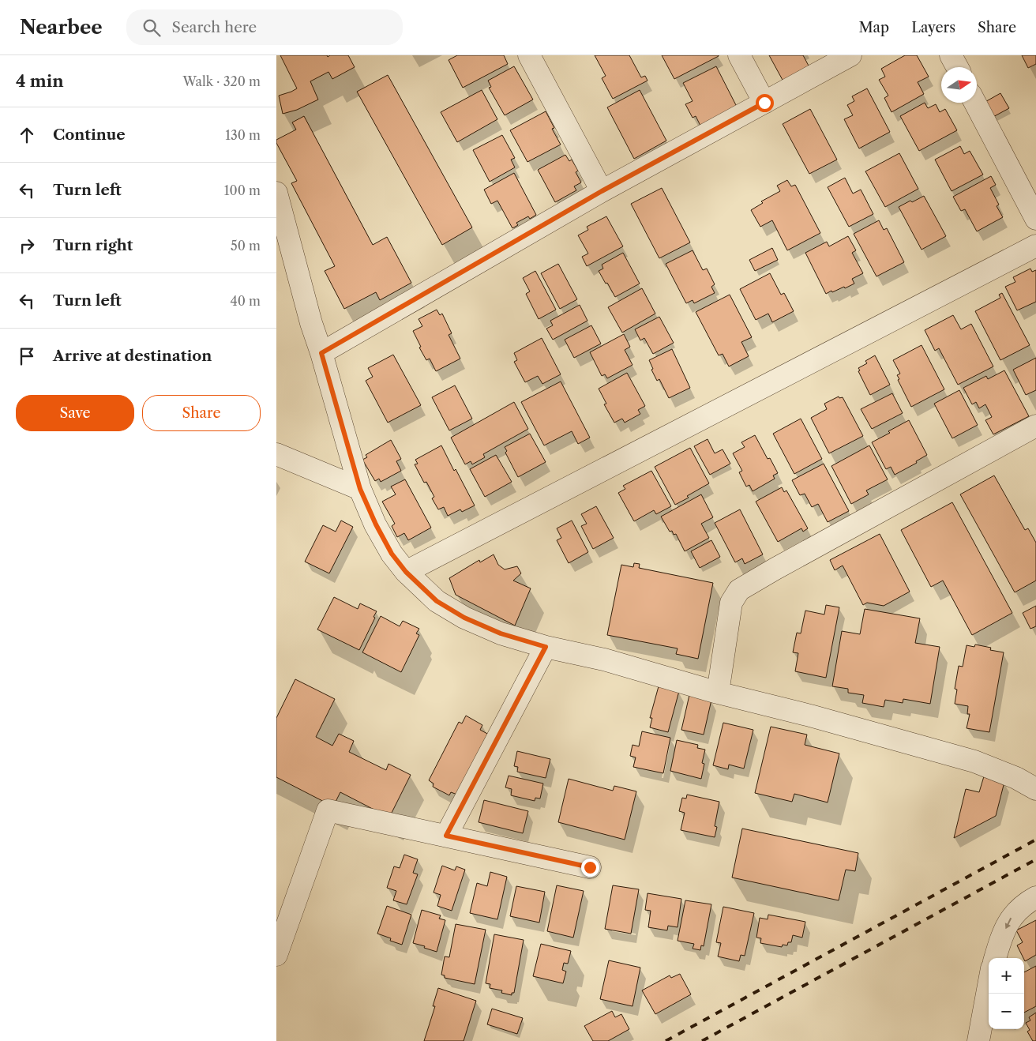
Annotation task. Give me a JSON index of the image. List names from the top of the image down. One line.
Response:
{"north":"right","page":{"header":"Nearbee","search":"Search here","nav":["Map","Layers","Share"],"heading":["4 min","Walk · 320 m"],"list":[["Continue","130 m"],["Turn left","100 m"],["Turn right","50 m"],["Turn left","40 m"],"Arrive at destination"],"buttons":["Save","Share"],"map_buttons":["+","−"]}}
